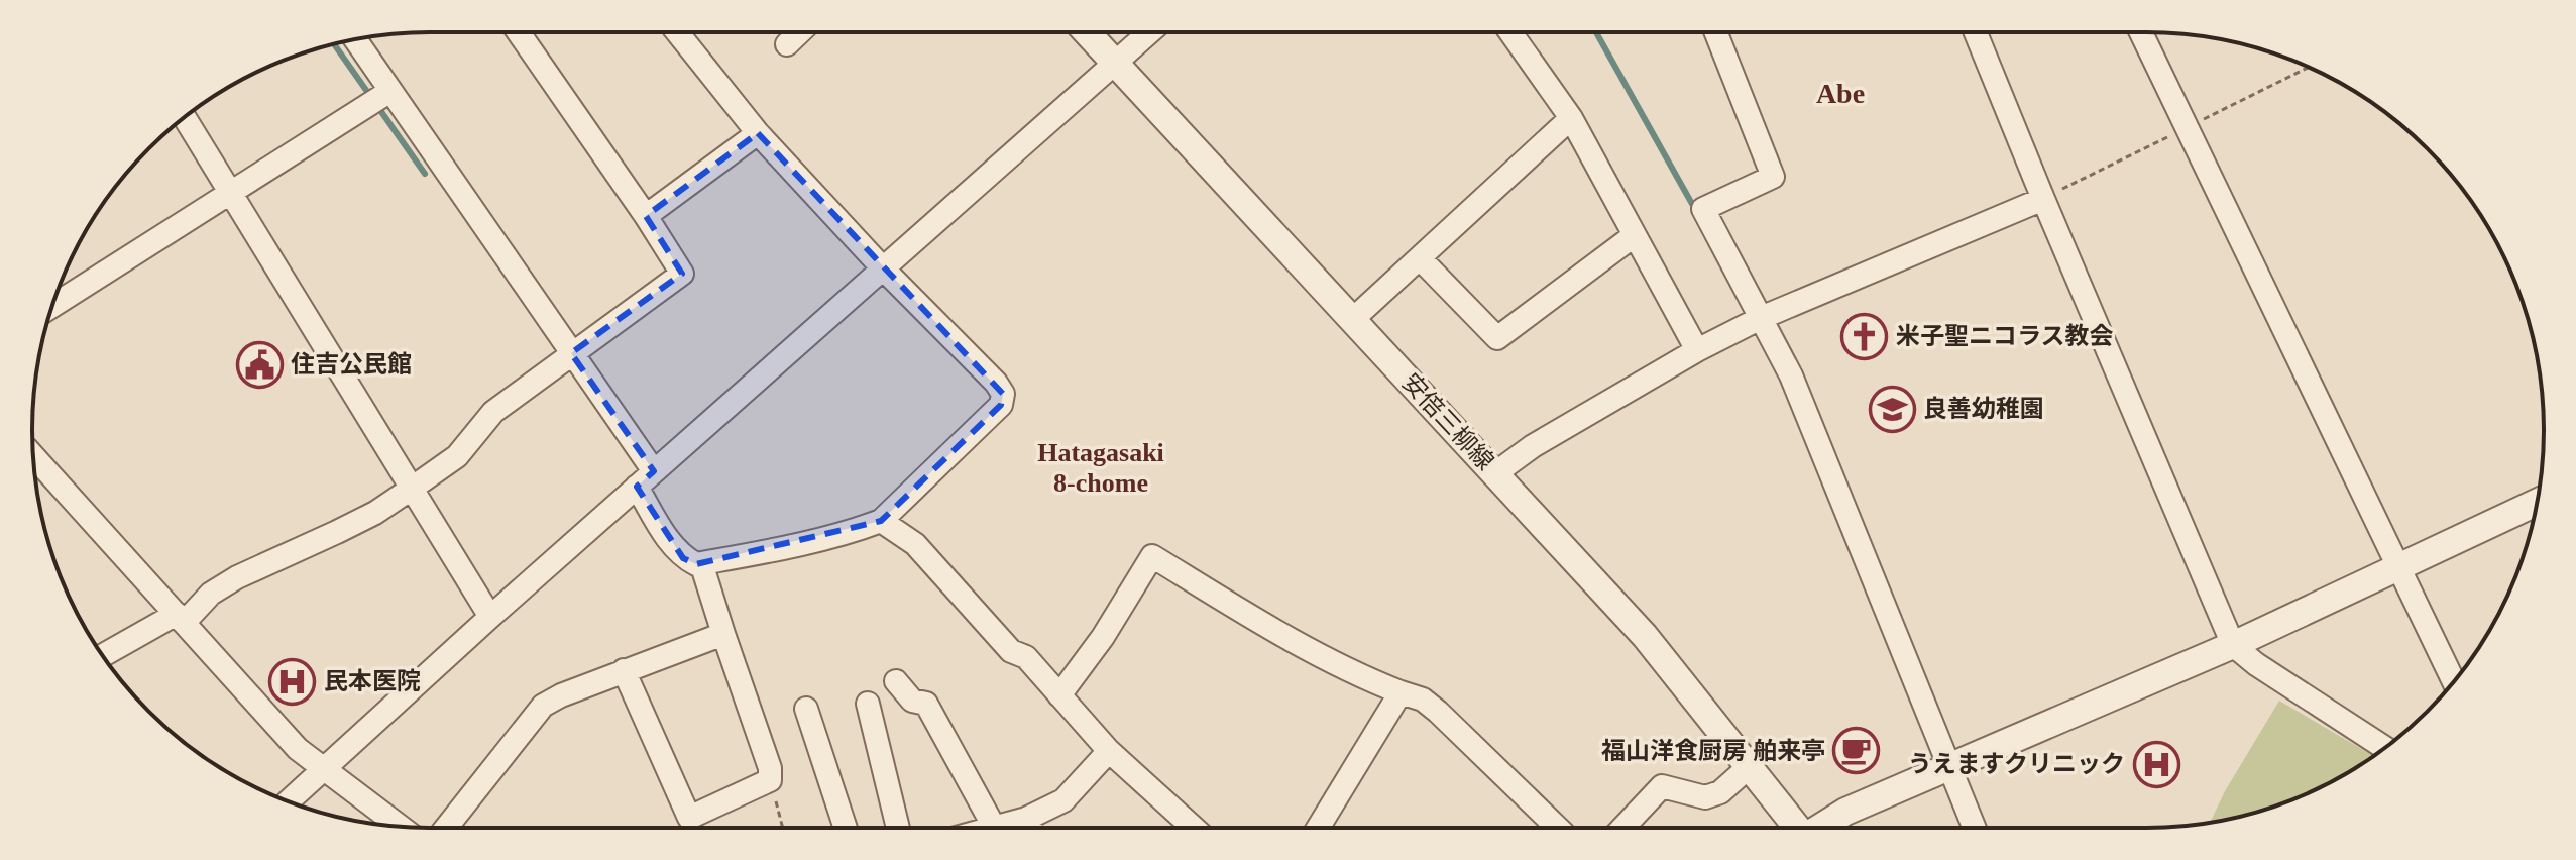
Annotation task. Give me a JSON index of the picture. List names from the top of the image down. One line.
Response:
{"streets":{"street":["安倍三柳線"]},"districts":["Abe","Hatagasaki 8-chome"],"places":{"church":["米子聖ニコラス教会"],"public building":["住吉公民館"],"school or university":["良善幼稚園"],"hospital":["民本医院","うえますクリニック"],"cafe":["福山洋食厨房 舶来亭"]}}
